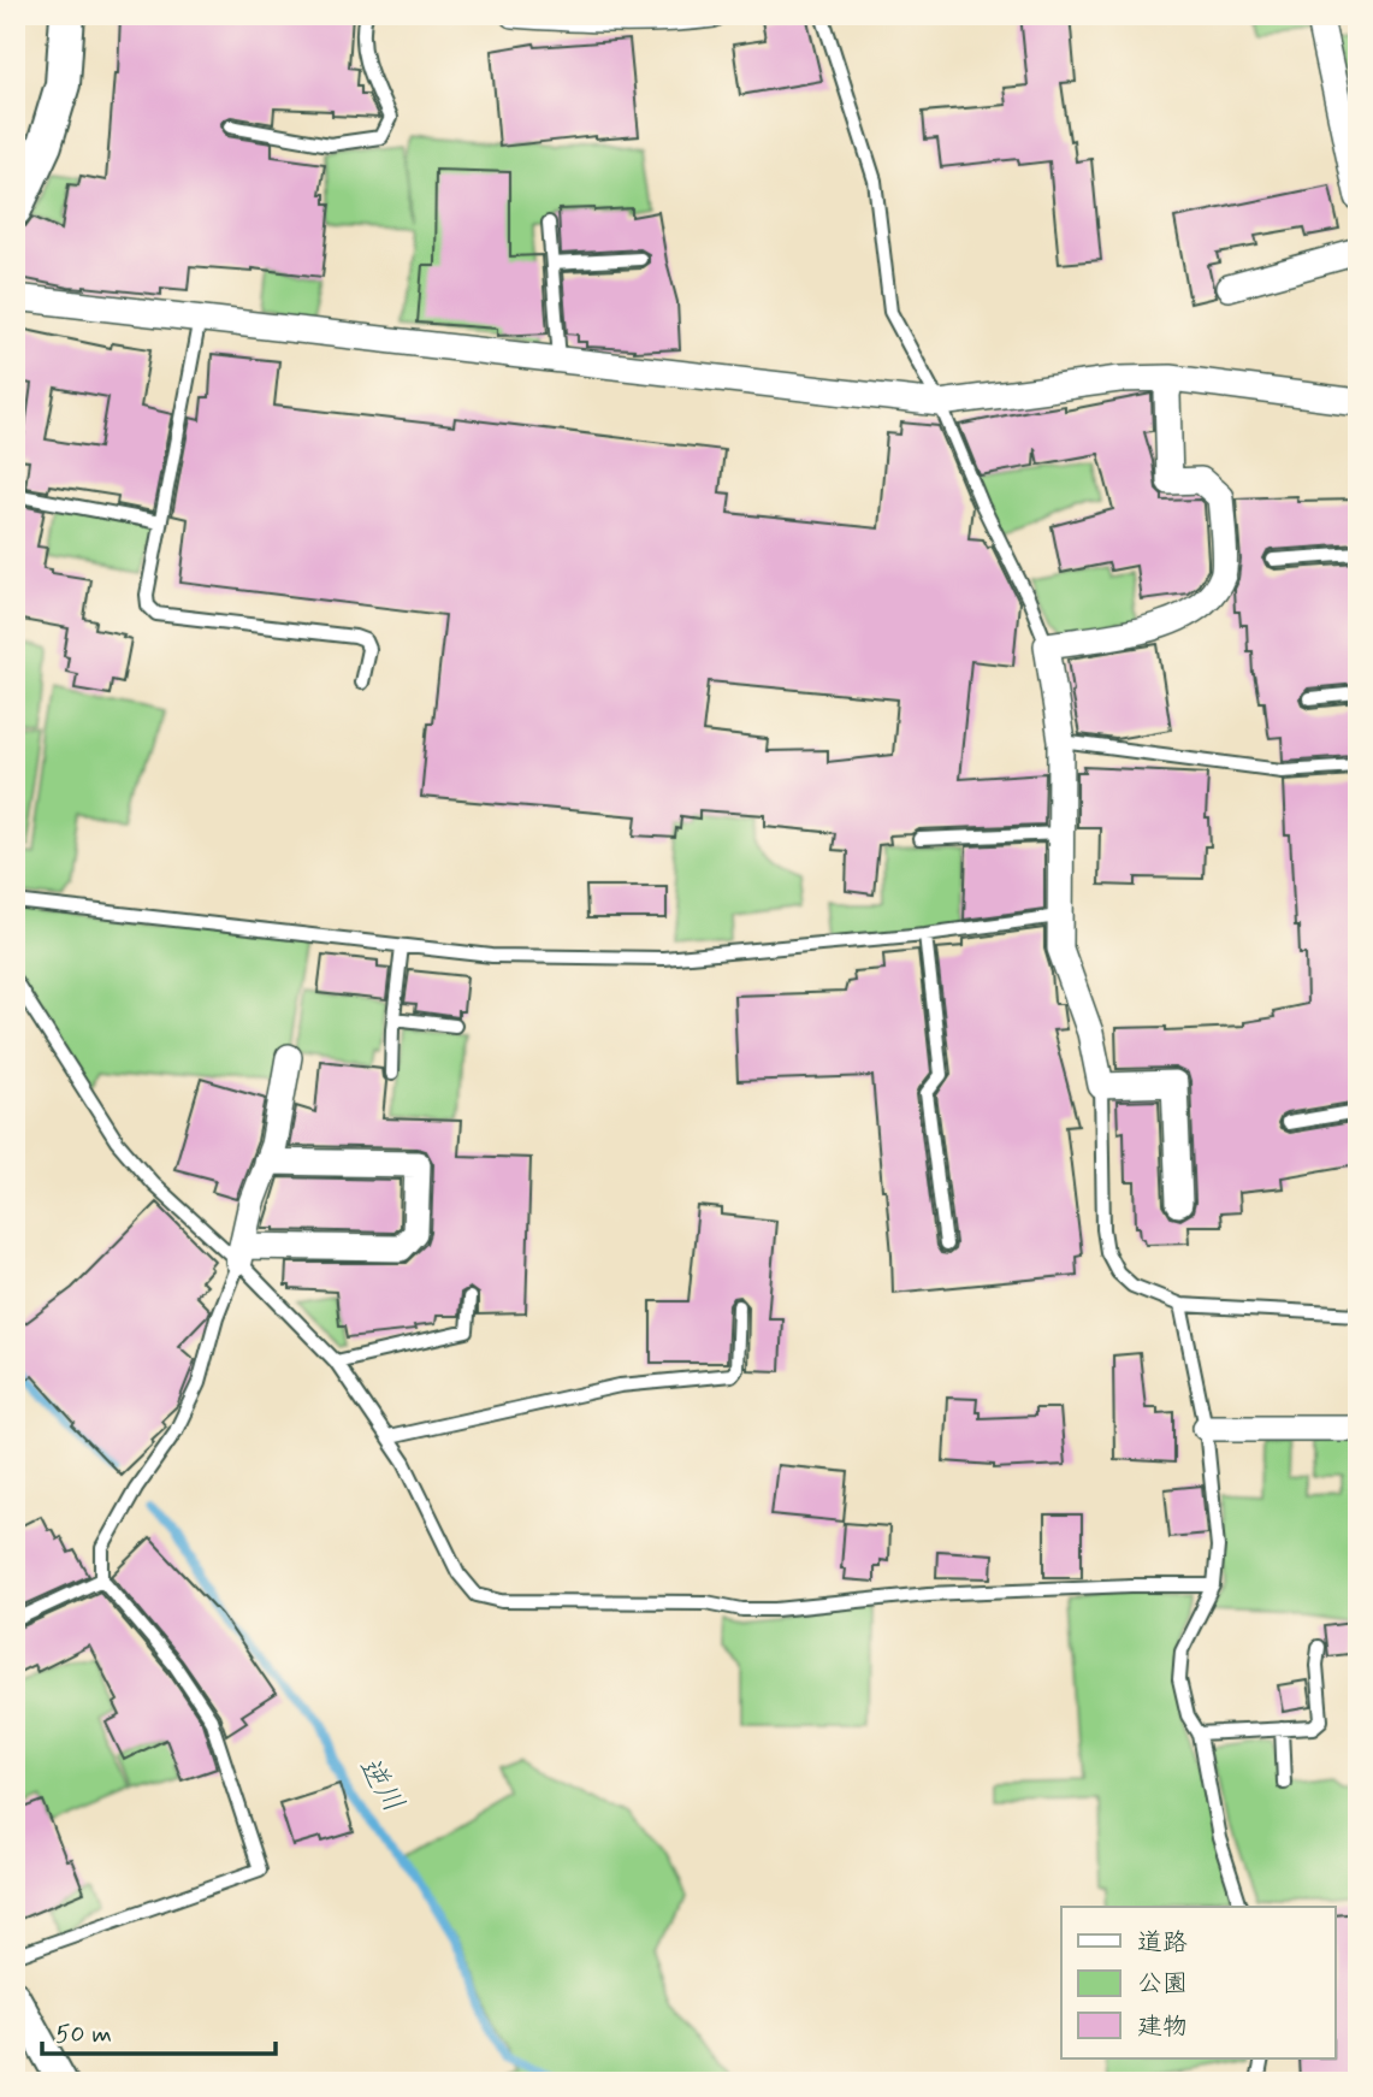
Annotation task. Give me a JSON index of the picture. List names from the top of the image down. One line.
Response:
{"water":["逆川"],"legend":["道路","公園","建物"],"scale_bar":"50 m"}
